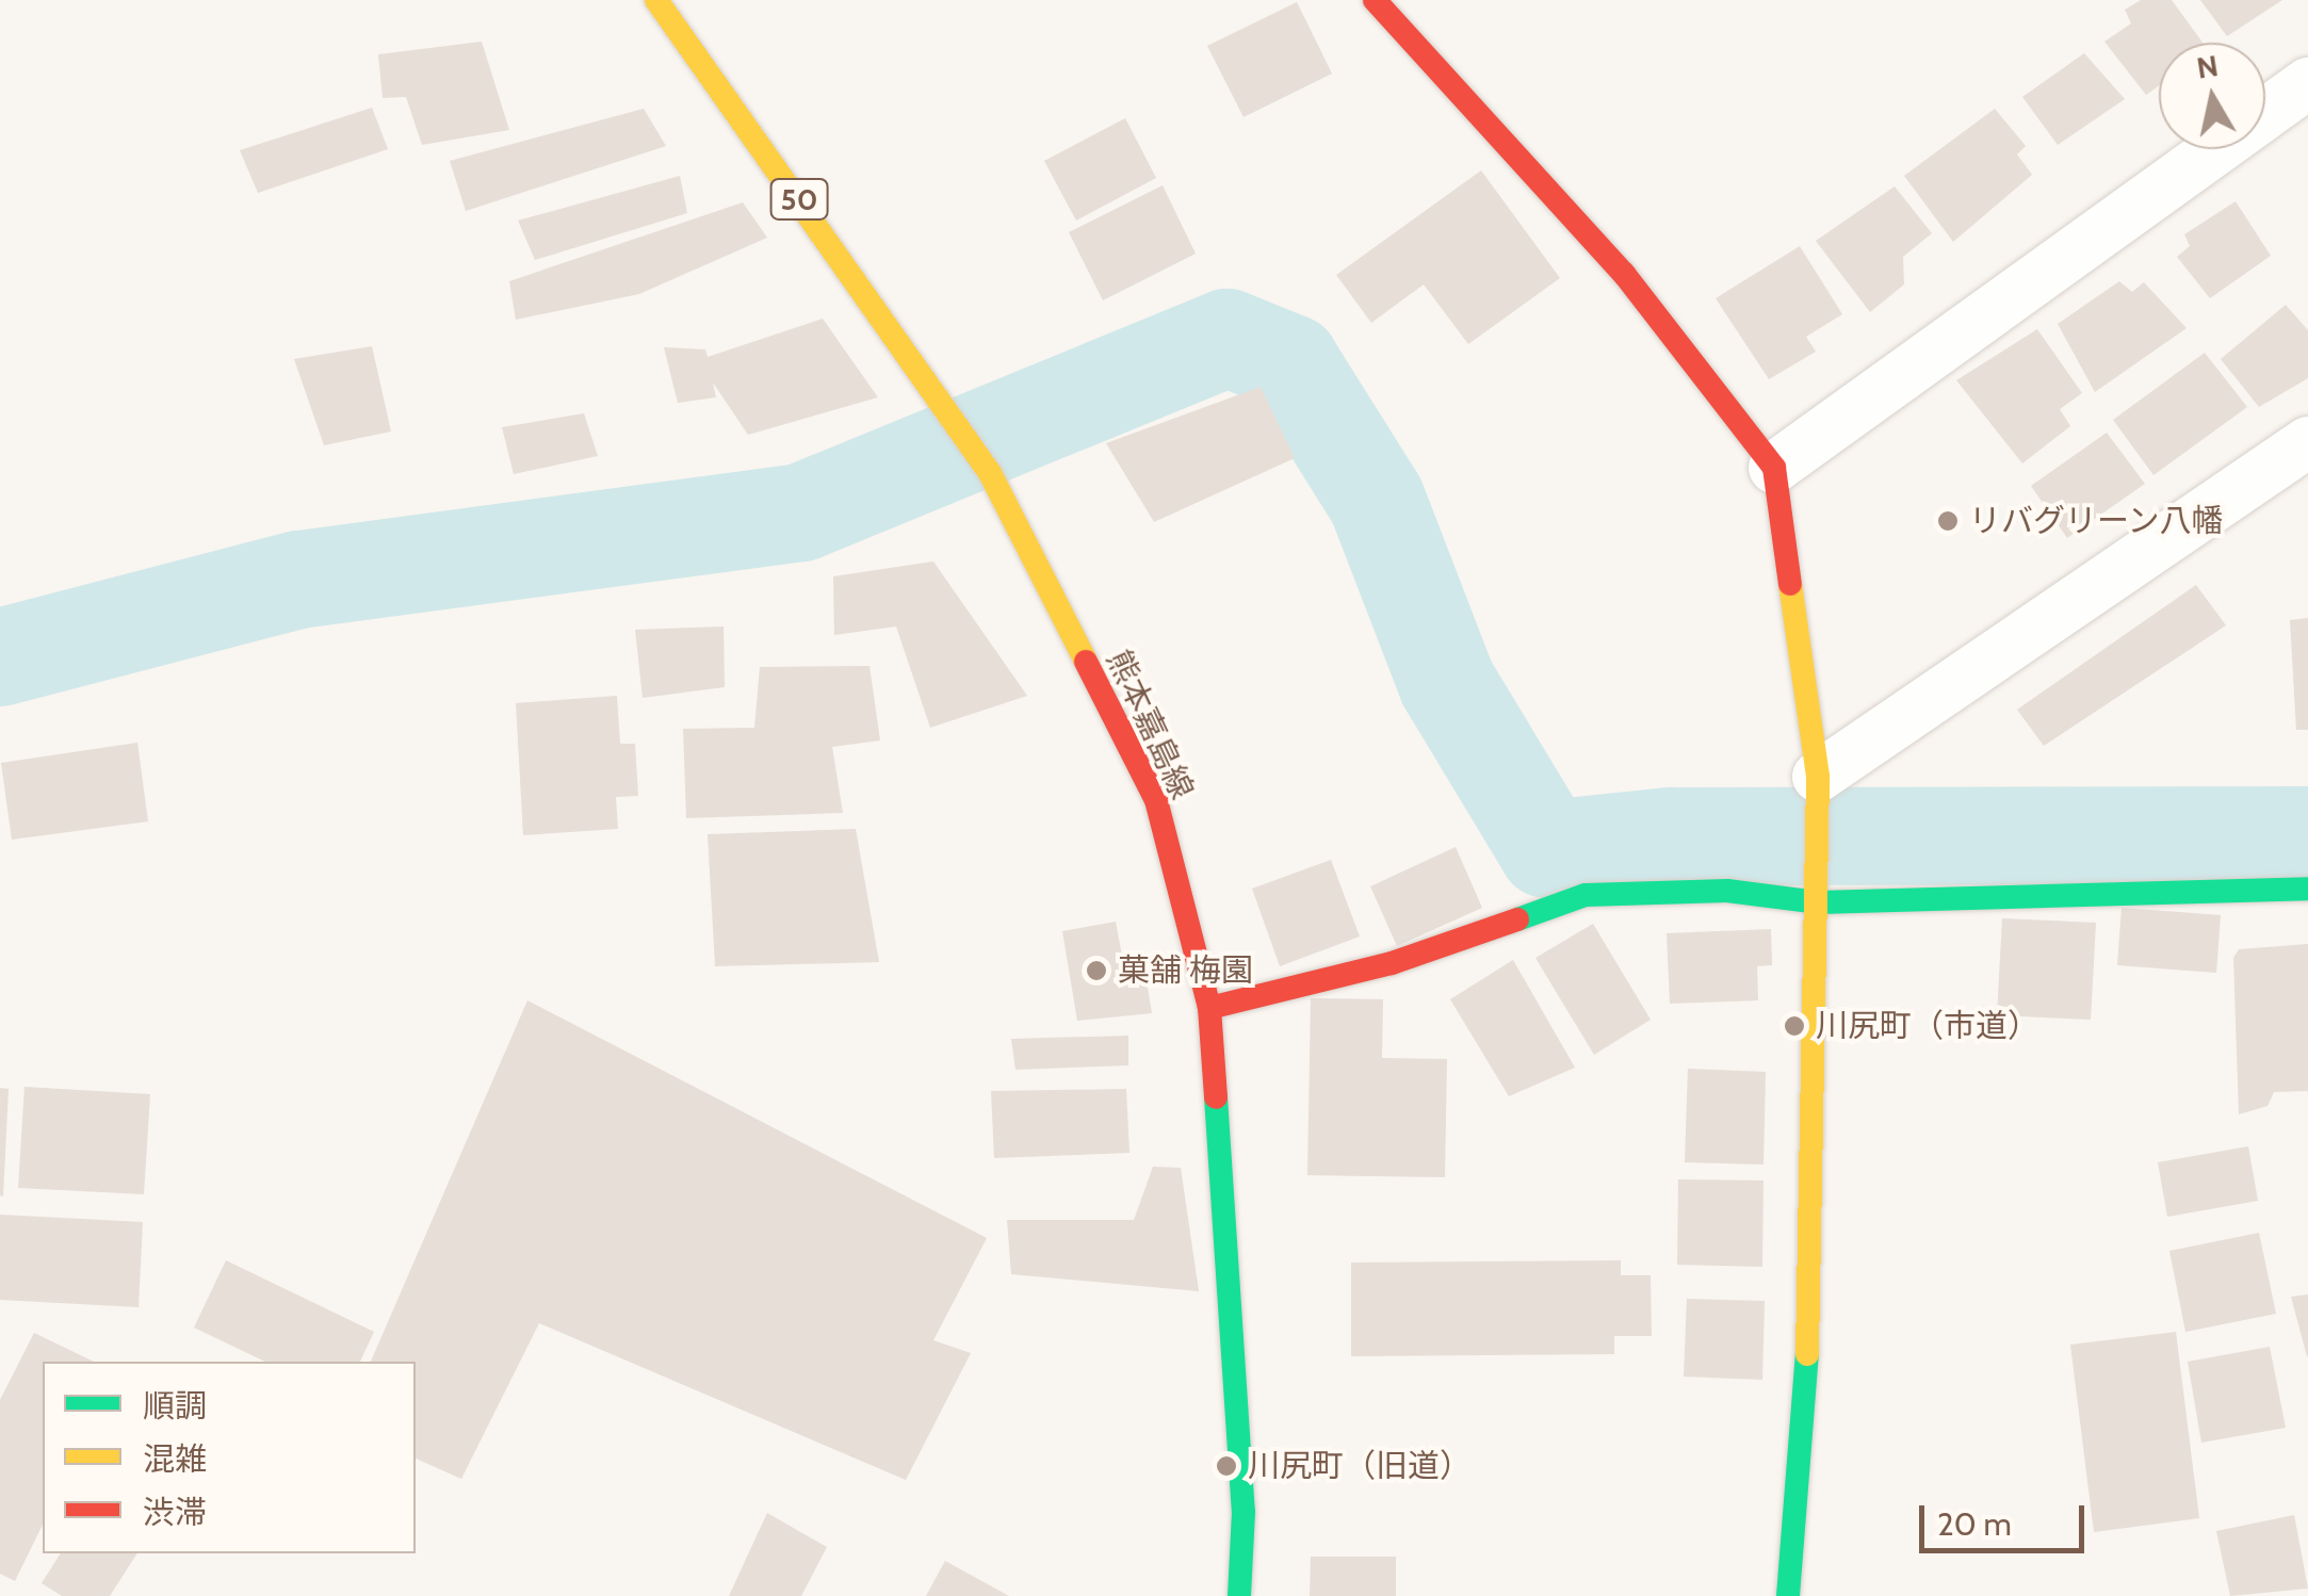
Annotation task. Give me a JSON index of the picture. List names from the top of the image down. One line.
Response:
{"streets":{"street":["50","熊本嘉島線"]},"places":["リバグリーン八幡","菓舗 梅園","川尻町（市道）","川尻町（旧道）"],"legend":["順調","混雑","渋滞"],"scale_bar":"20 m","north":"top"}
